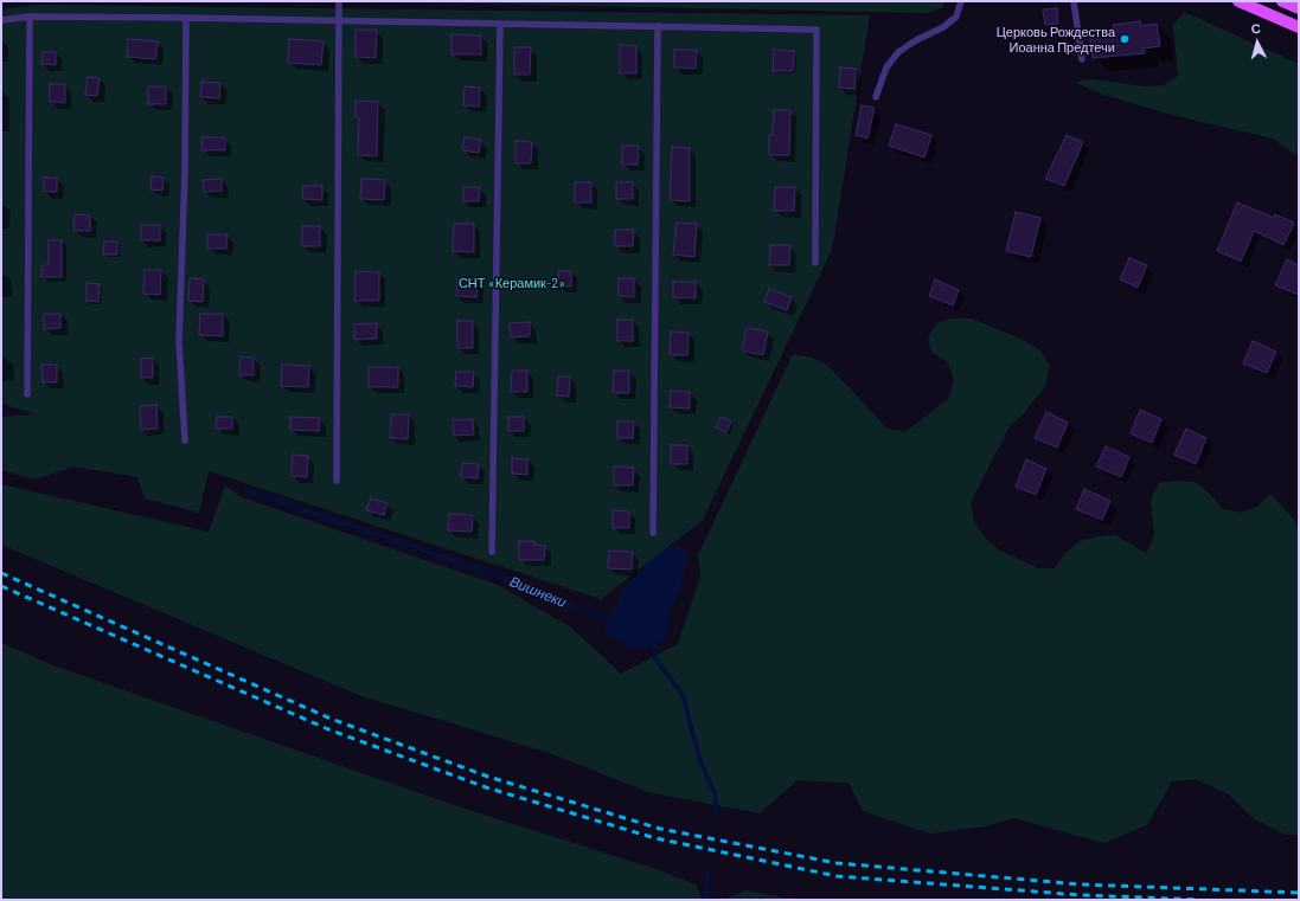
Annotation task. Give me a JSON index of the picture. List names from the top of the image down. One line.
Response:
{"water":["Вишнеки"],"parks":["СНТ «Керамик-2»"],"places":["Церковь Рождества Иоанна Предтечи"],"north":"top"}
